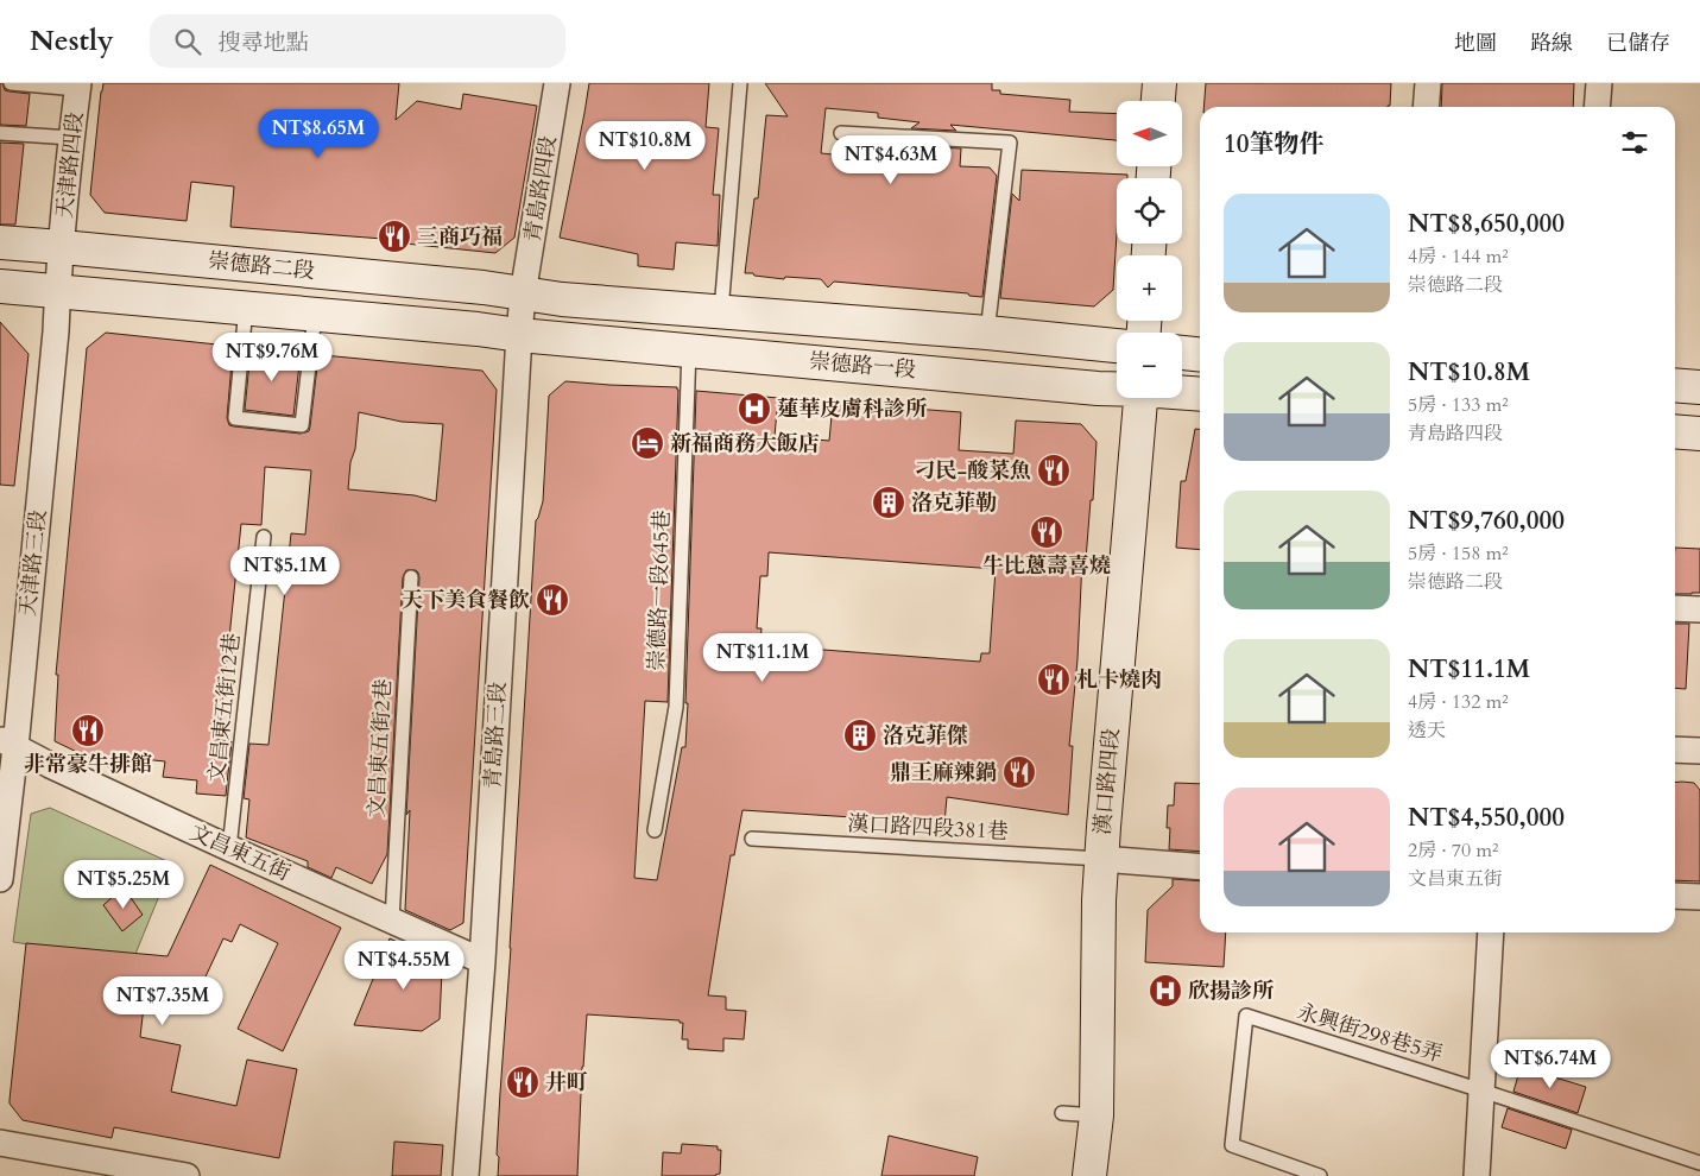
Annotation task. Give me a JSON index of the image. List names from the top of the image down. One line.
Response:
{"streets":{"main road":["崇德路二段","崇德路一段","漢口路四段"],"street":["天津路四段","青島路四段","天津路三段","青島路三段","文昌東五街"],"lane":["崇德路一段645巷","文昌東五街12巷","文昌東五街2巷","漢口路四段381巷","永興街298巷5弄"]},"crossings":[["天津路四段","崇德路二段"],["天津路四段","天津路三段"],["青島路四段","崇德路二段"],["青島路四段","崇德路一段"],["青島路四段","青島路三段"],["崇德路二段","崇德路一段"],["崇德路二段","天津路三段"],["崇德路二段","青島路三段"],["崇德路一段","崇德路一段645巷"],["崇德路一段","青島路三段"],["天津路三段","文昌東五街"],["文昌東五街12巷","文昌東五街"],["青島路三段","文昌東五街"],["文昌東五街2巷","文昌東五街"],["漢口路四段","漢口路四段381巷"]],"places":{"restaurant":["三商巧福","刁民-酸菜魚","牛比蔥壽喜燒","天下美食餐飲","札卡燒肉","非常豪牛排館","鼎王麻辣鍋","井町"],"hospital":["蓮華皮膚科診所","欣揚診所"],"hotel":["新福商務大飯店"],"building":["洛克菲勒","洛克菲傑"]},"north":"left","page":{"header":"Nestly","search":"搜尋地點","nav":["地圖","路線","已儲存"],"map_buttons":["+","−"],"heading":"10筆物件","price":["NT$8.65M","NT$10.8M","NT$4.63M","NT$9.76M","NT$5.1M","NT$11.1M","NT$5.25M","NT$4.55M","NT$7.35M","NT$6.74M"],"list":[{"name":"NT$8,650,000","note":"4房 · 144 m² · 崇德路二段"},{"name":"NT$10.8M","note":"5房 · 133 m² · 青島路四段"},{"name":"NT$9,760,000","note":"5房 · 158 m² · 崇德路二段"},{"name":"NT$11.1M","note":"4房 · 132 m² · 透天"},{"name":"NT$4,550,000","note":"2房 · 70 m² · 文昌東五街"}]}}
